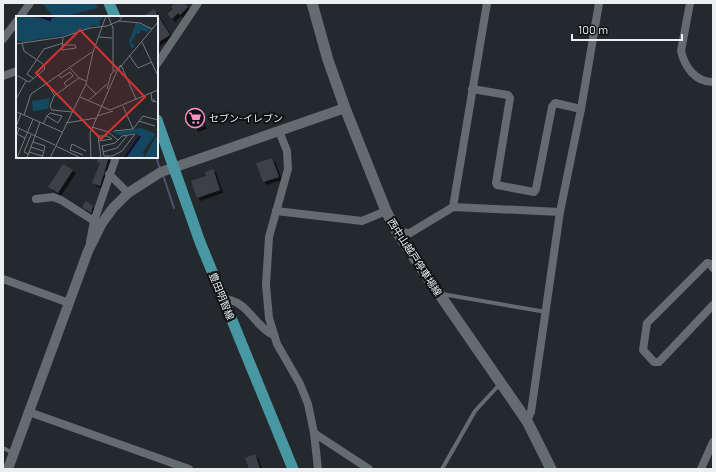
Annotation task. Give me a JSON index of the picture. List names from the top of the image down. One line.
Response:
{"streets":{"main road":["西中山越戸停車場線","豊田明智線"]},"places":{"supermarket":["セブン-イレブン"]},"scale_bar":"100 m"}
